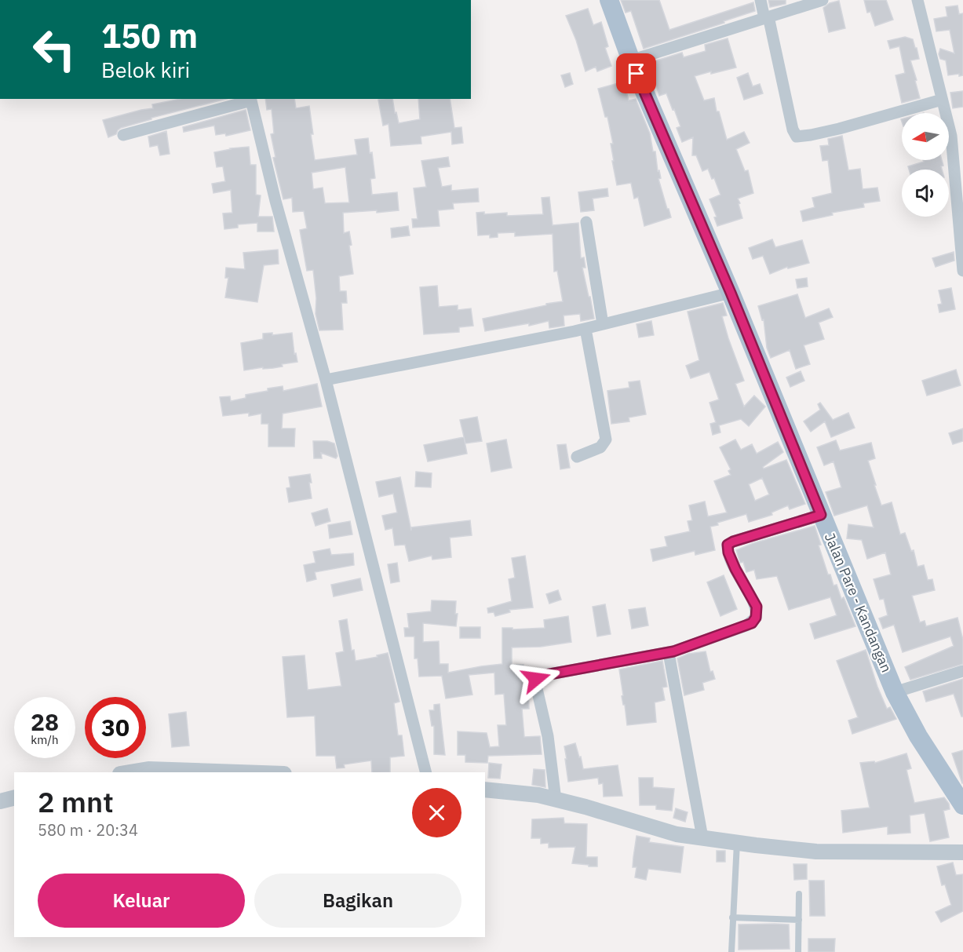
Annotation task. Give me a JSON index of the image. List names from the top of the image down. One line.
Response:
{"streets":{"main road":["Jalan Pare - Kandangan"]},"north":"left","page":{"turn":["150 m","Belok kiri"],"speed":"28 km/h","limit":"30","heading":["2 mnt","580 m · 20:34"],"buttons":["Keluar","Bagikan"]}}
